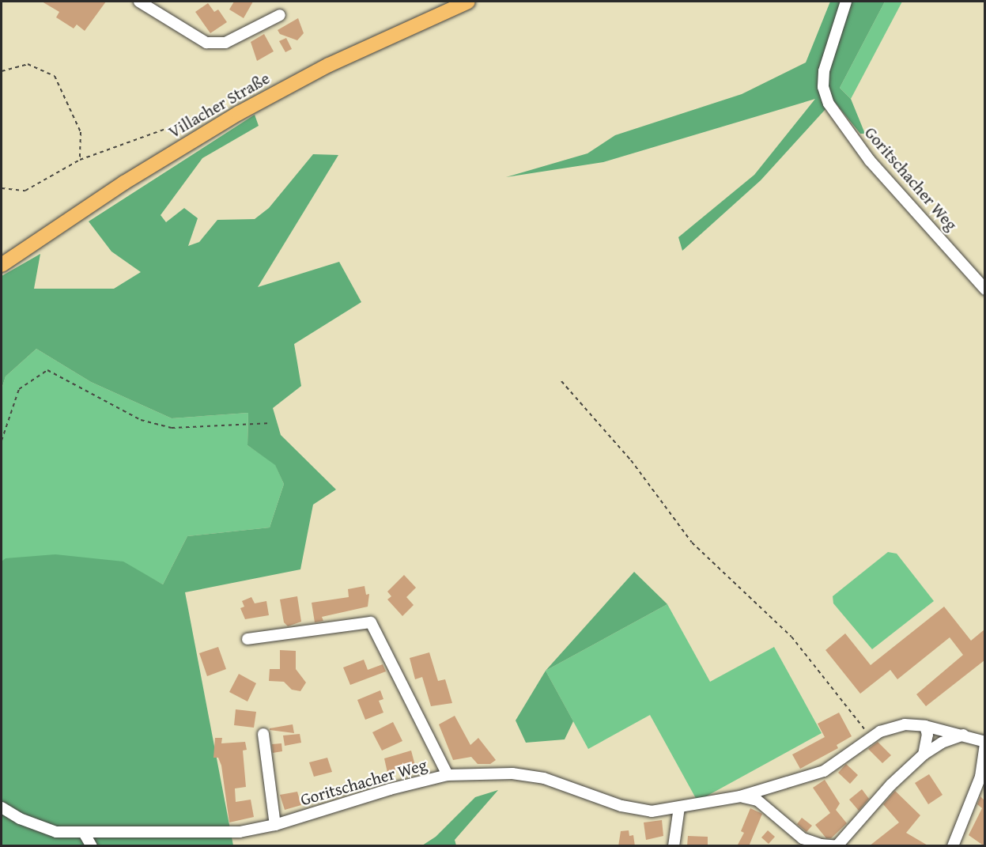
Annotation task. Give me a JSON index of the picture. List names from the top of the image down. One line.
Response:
{"streets":{"main road":["Villacher Straße"],"street":["Goritschacher Weg"]}}
